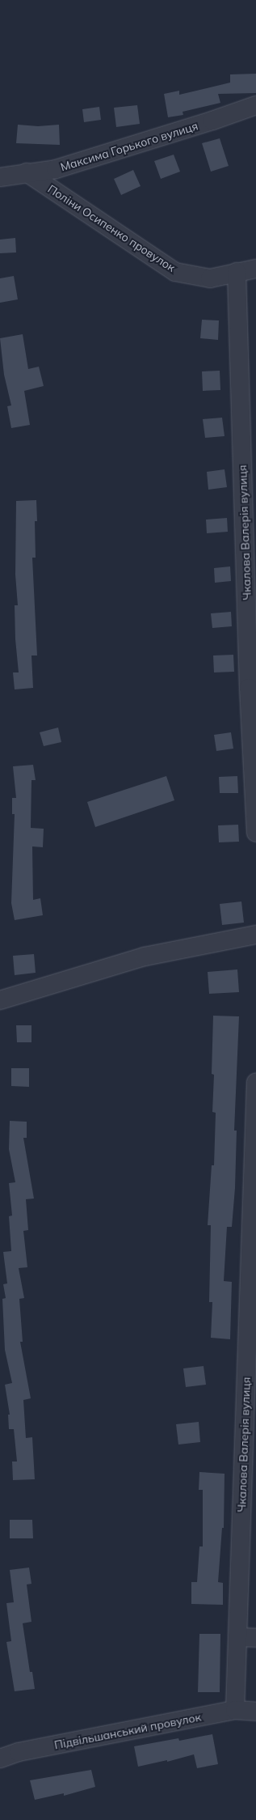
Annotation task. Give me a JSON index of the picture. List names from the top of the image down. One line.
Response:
{"streets":{"street":["Максима Горького вулиця","Поліни Осипенко провулок","Чкалова Валерія вулиця","Підвільшанський провулок"]},"crossings":[["Максима Горького вулиця","Поліни Осипенко провулок"],["Поліни Осипенко провулок","Чкалова Валерія вулиця"],["Чкалова Валерія вулиця","Підвільшанський провулок"]]}
